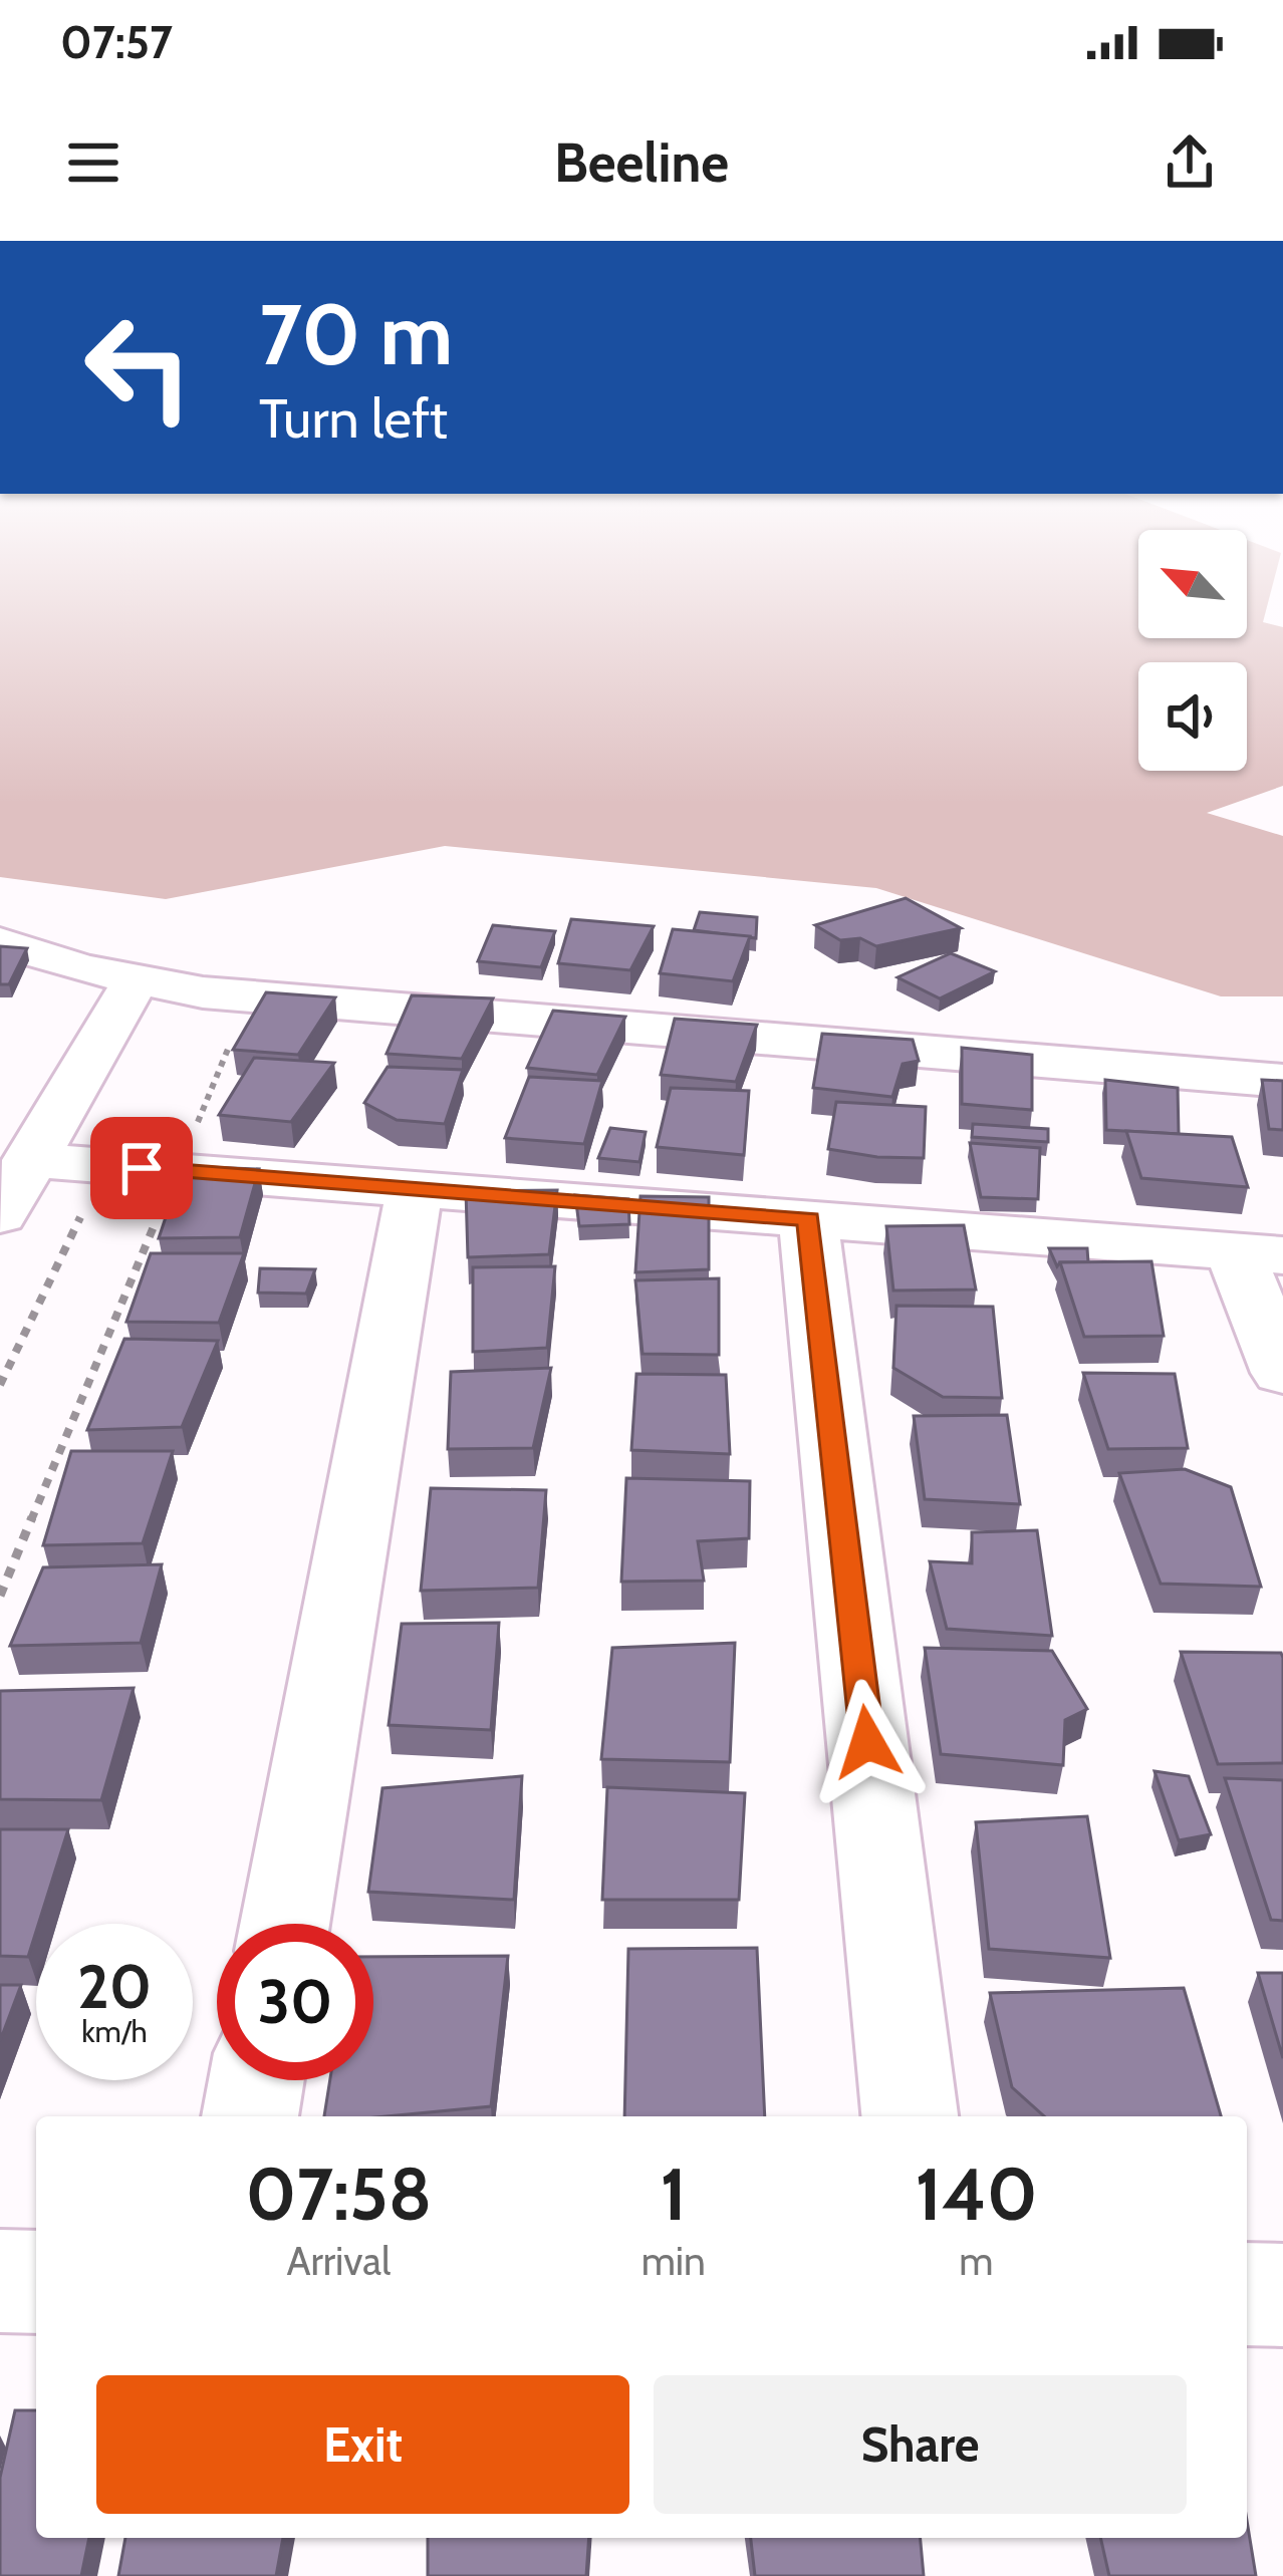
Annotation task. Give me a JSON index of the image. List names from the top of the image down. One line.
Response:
{"north":"top left","page":{"status":"07:57","header":"Beeline","turn":["70 m","Turn left"],"speed":"20 km/h","limit":"30","eta":["07:58","Arrival","1","min","140","m"],"buttons":["Exit","Share"]}}
